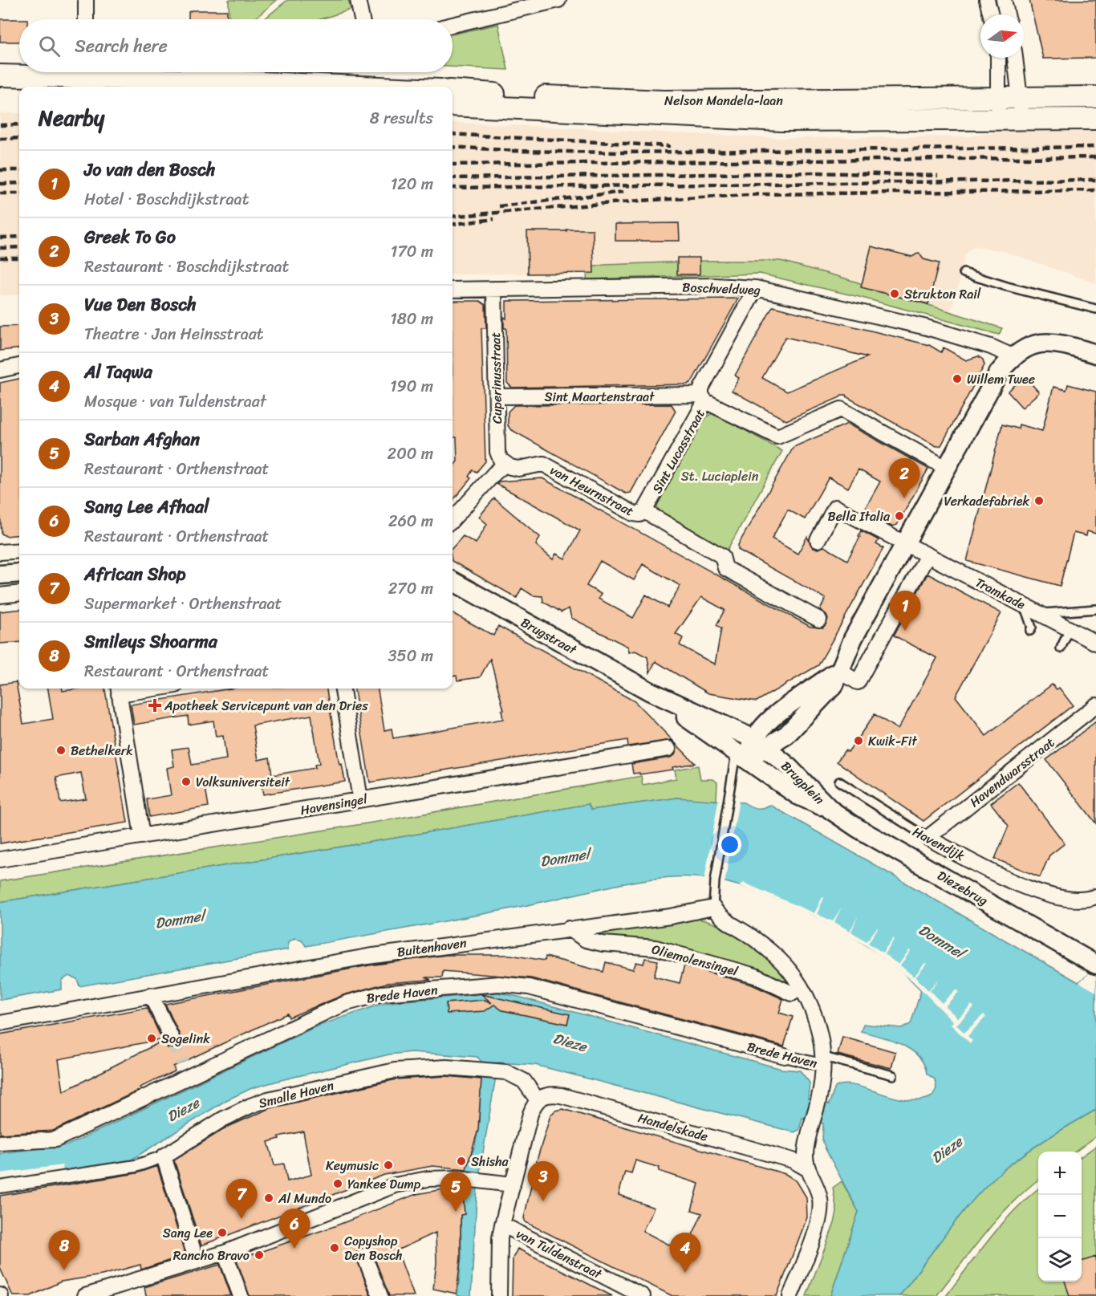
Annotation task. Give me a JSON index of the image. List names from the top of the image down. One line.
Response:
{"streets":{"main road":["Nelson Mandela-laan"],"street":["Boschveldweg","Cuperinusstraat","Sint Maartenstraat","Sint Lucasstraat","van Heurnstraat","Tramkade","Brugstraat","Havendwarsstraat","Brugplein","Havensingel","Havendijk","Diezebrug","Buitenhaven","Oliemolensingel","Brede Haven","Smalle Haven","Handelskade","van Tuldenstraat"]},"crossings":[["Boschveldweg","Cuperinusstraat"],["Boschveldweg","Sint Lucasstraat"],["Cuperinusstraat","Sint Maartenstraat"],["Cuperinusstraat","van Heurnstraat"],["Sint Maartenstraat","Sint Lucasstraat"],["Sint Lucasstraat","van Heurnstraat"],["Brugstraat","Brugplein"],["Havendwarsstraat","Havendijk"],["Brugplein","Diezebrug"],["Buitenhaven","Oliemolensingel"],["Smalle Haven","Handelskade"]],"water":["Dommel","Dieze"],"parks":["St. Luciaplein"],"places":{"other":["Strukton Rail","Willem Twee","Verkadefabriek","Bella Italia","Kwik-Fit","Bethelkerk","Volksuniversiteit","Sogelink","Shisha","Keymusic","Yankee Dump","Al Mundo","Sang Lee","Copyshop Den Bosch","Rancho Bravo"],"health":["Apotheek Servicepunt van den Dries"]},"north":"right","page":{"search":"Search here","heading":["Nearby","8 results"],"list":[{"mark":"1","name":"Jo van den Bosch","note":"Hotel · Boschdijkstraat","value":"120 m"},{"mark":"2","name":"Greek To Go","note":"Restaurant · Boschdijkstraat","value":"170 m"},{"mark":"3","name":"Vue Den Bosch","note":"Theatre · Jan Heinsstraat","value":"180 m"},{"mark":"4","name":"Al Taqwa","note":"Mosque · van Tuldenstraat","value":"190 m"},{"mark":"5","name":"Sarban Afghan","note":"Restaurant · Orthenstraat","value":"200 m"},{"mark":"6","name":"Sang Lee Afhaal","note":"Restaurant · Orthenstraat","value":"260 m"},{"mark":"7","name":"African Shop","note":"Supermarket · Orthenstraat","value":"270 m"},{"mark":"8","name":"Smileys Shoarma","note":"Restaurant · Orthenstraat","value":"350 m"}],"pins":["2","1","3","5","7","6","8","4"],"map_buttons":["+","−"]}}
